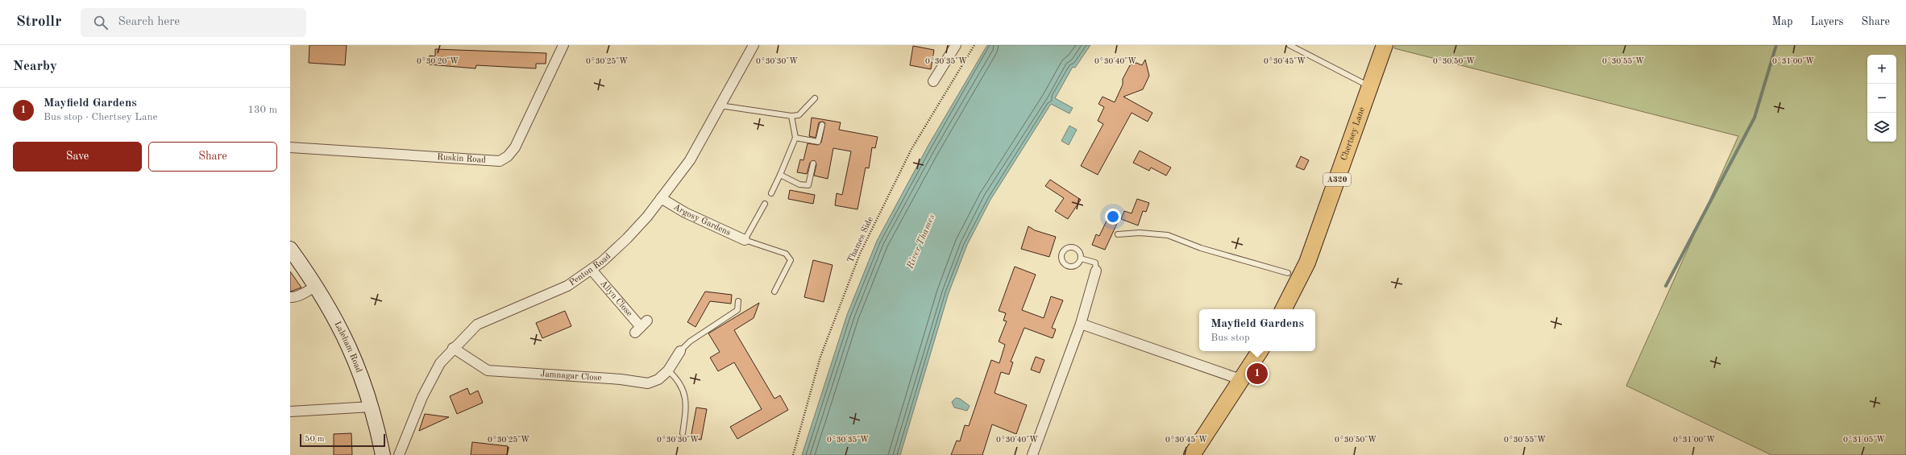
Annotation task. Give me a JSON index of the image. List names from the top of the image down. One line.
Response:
{"streets":{"main road":["Chertsey Lane","A320","Laleham Road"],"street":["Ruskin Road","Argosy Gardens","Penton Road","Allyn Close","Jamnagar Close"],"path":["Thames Side"]},"crossings":[["Argosy Gardens","Penton Road"],["Penton Road","Allyn Close"],["Penton Road","Jamnagar Close"]],"water":["River Thames"],"scale_bar":"50 m","page":{"header":"Strollr","search":"Search here","nav":["Map","Layers","Share"],"heading":"Nearby","map_buttons":["+","−"],"list":[{"mark":"1","name":"Mayfield Gardens","note":"Bus stop · Chertsey Lane","value":"130 m"}],"buttons":["Save","Share"],"popup":["Mayfield Gardens","Bus stop"],"pins":"1","scale":"50 m"},"coordinates":["0°30'20\"W","0°30'25\"W","0°30'30\"W","0°30'35\"W","0°30'40\"W","0°30'45\"W","0°30'50\"W","0°30'55\"W","0°31'00\"W","0°31'05\"W"]}
